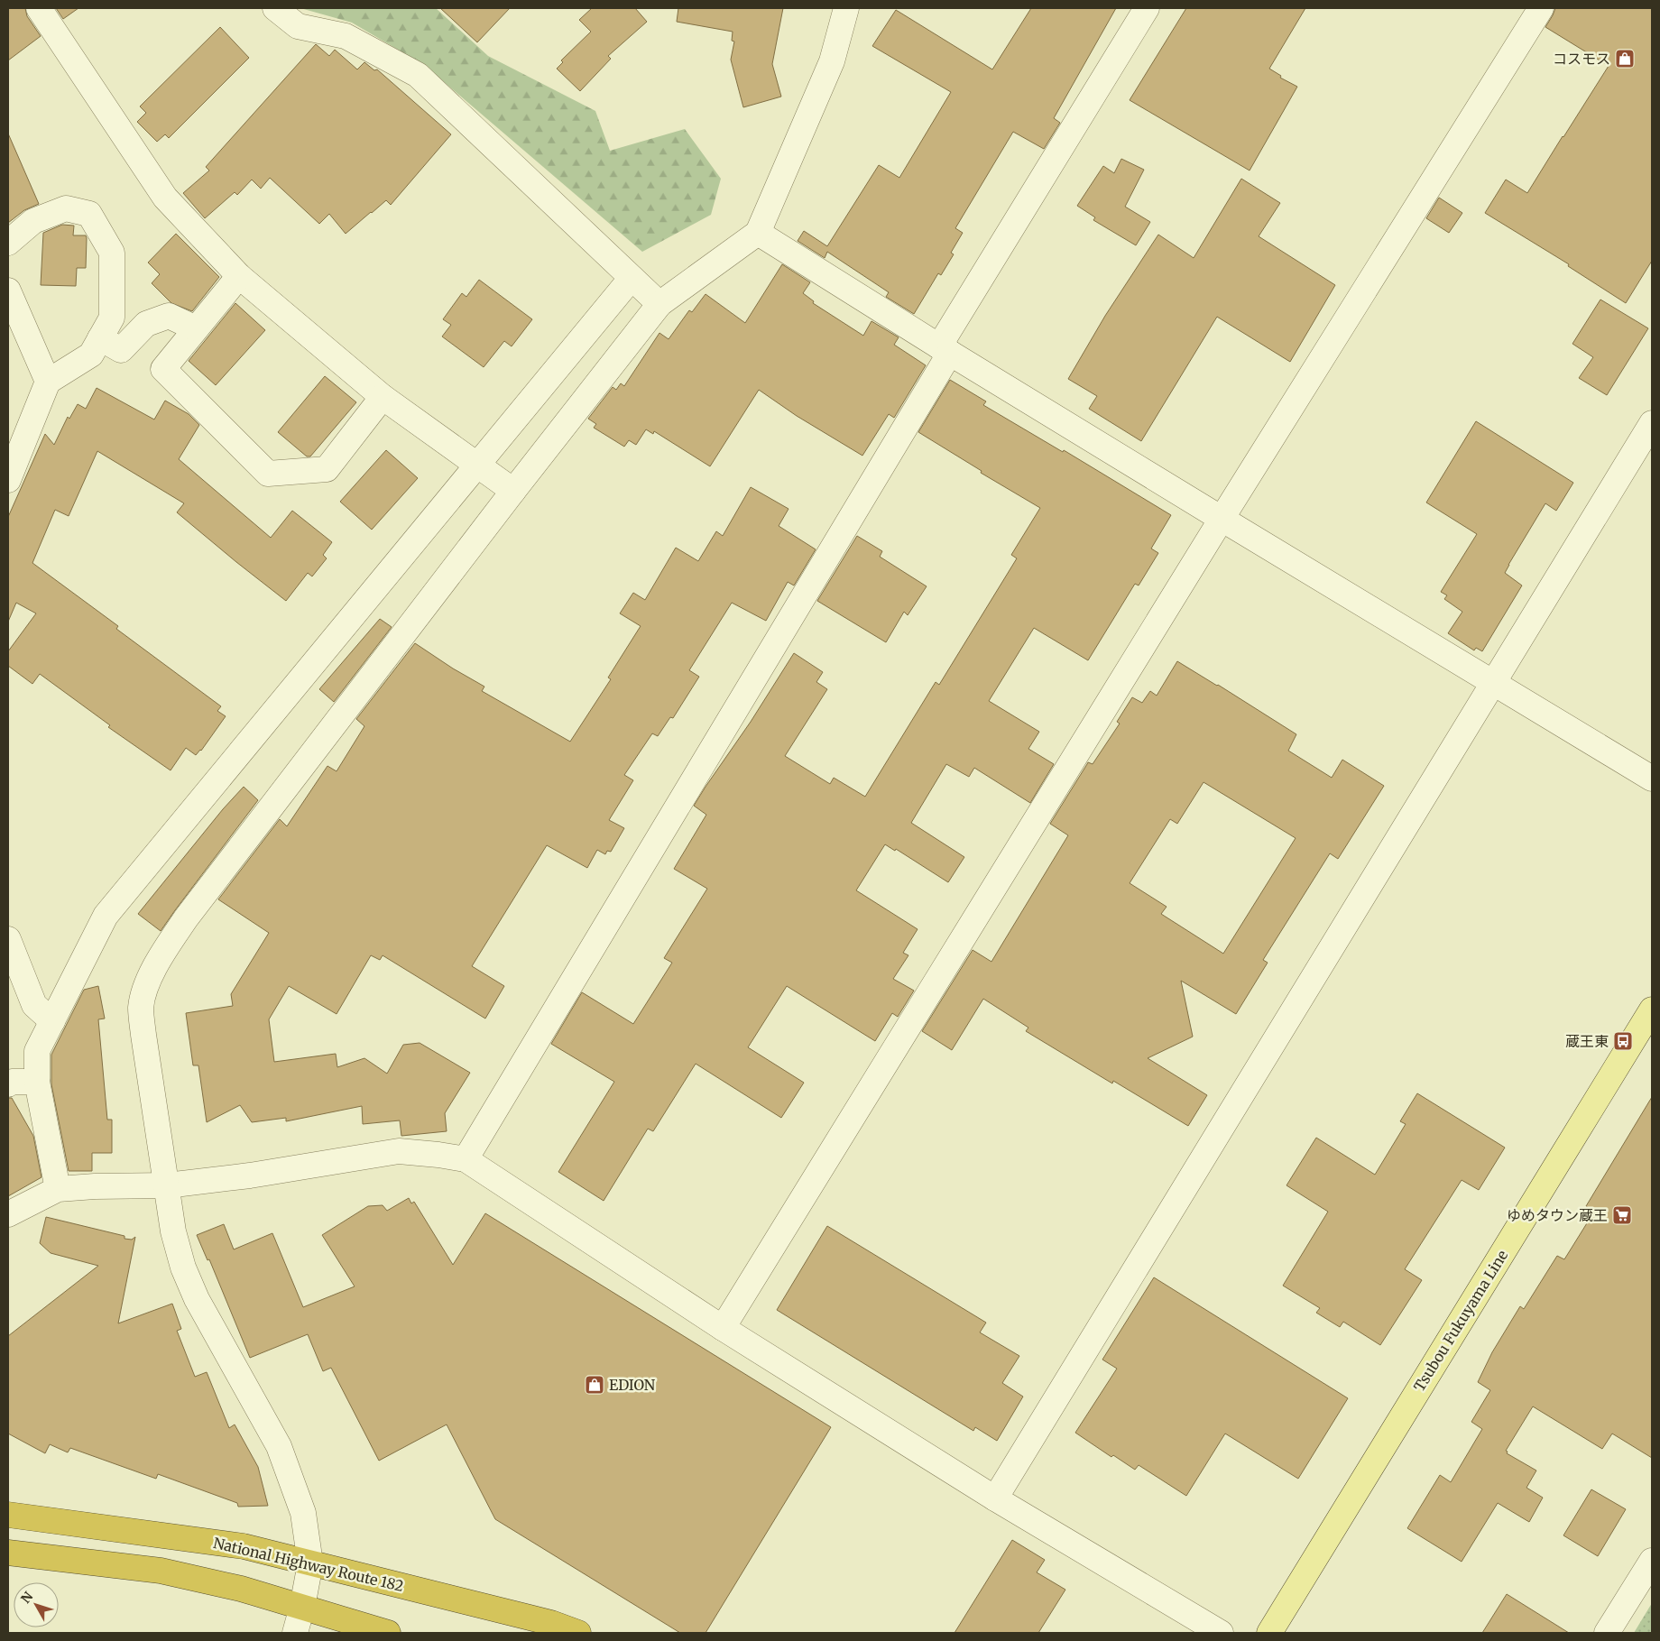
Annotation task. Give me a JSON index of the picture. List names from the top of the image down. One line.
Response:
{"streets":{"highway":["National Highway Route 182"],"main road":["Tsubou Fukuyama Line"]},"places":{"shop":["コスモス","EDION"],"bus stop":["蔵王東"],"supermarket":["ゆめタウン蔵王"]},"north":"top left"}
